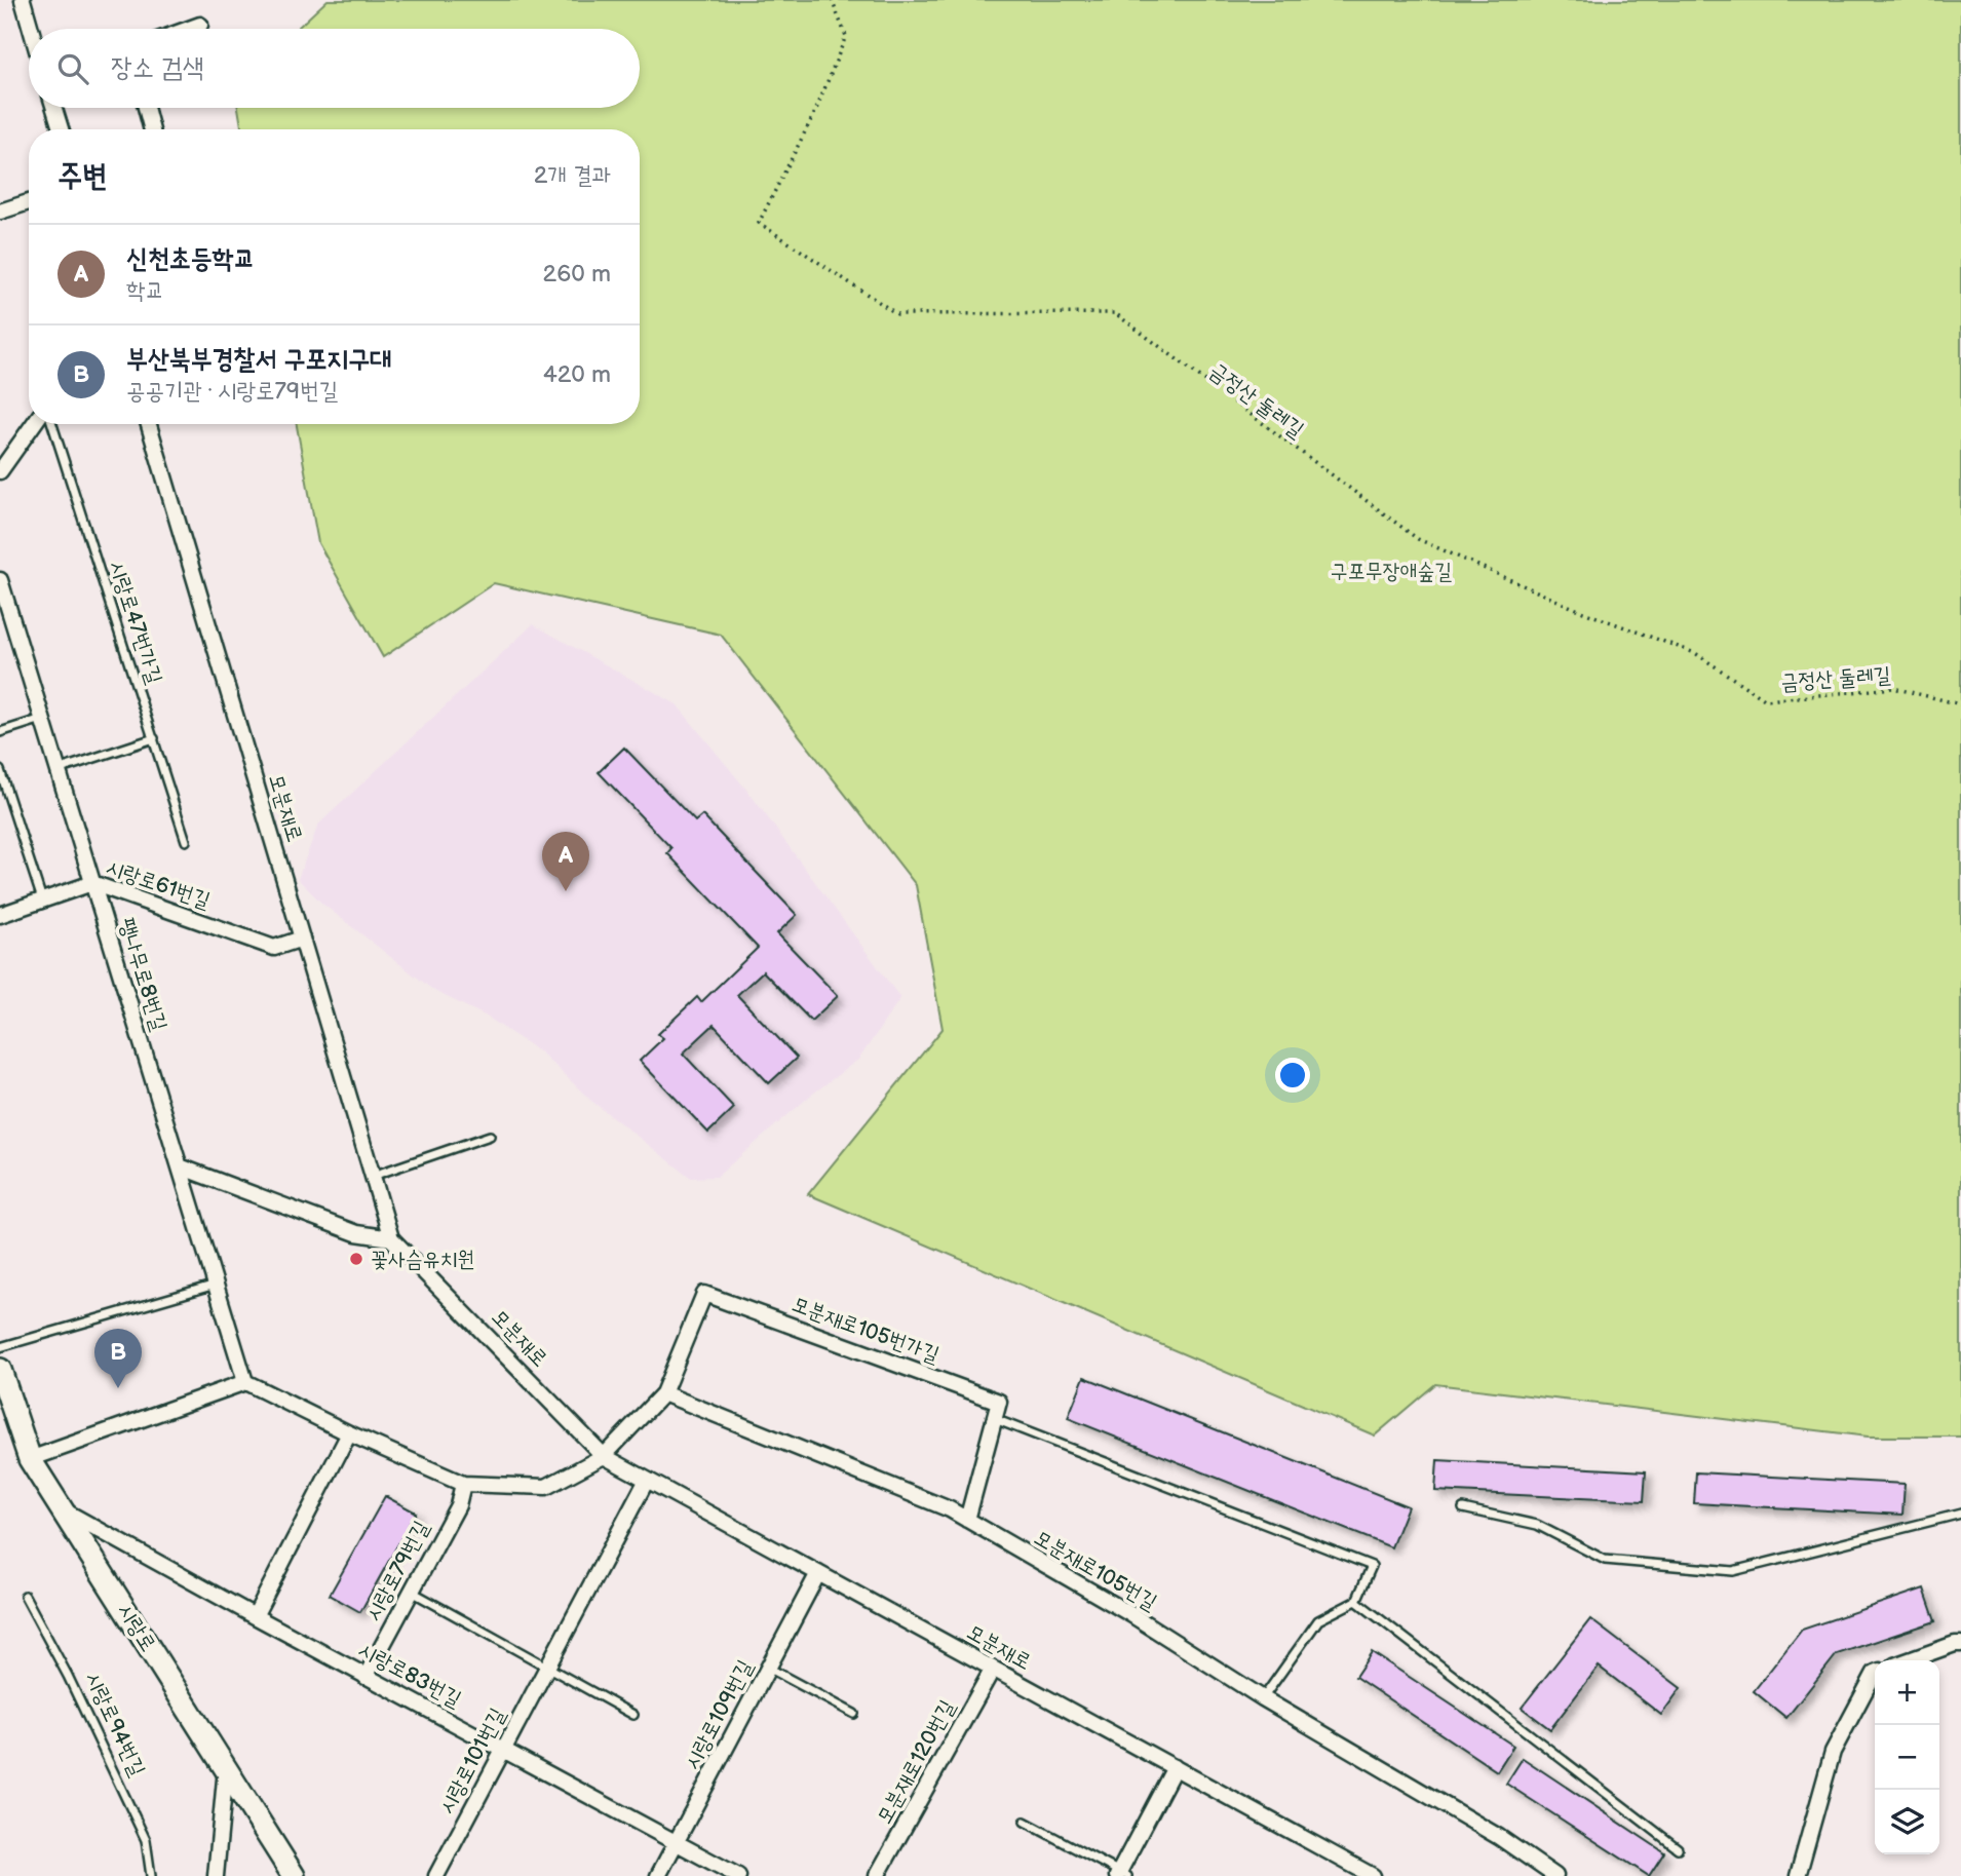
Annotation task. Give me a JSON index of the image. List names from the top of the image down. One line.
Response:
{"streets":{"main road":["시랑로"],"street":["모분재로","시랑로61번길","팽나무로8번길","모분재로105번가길","모분재로105번길","시랑로79번길","시랑로83번길","시랑로109번길","시랑로101번길","모분재로120번길"],"lane":["시랑로47번가길","시랑로94번길"],"path":["금정산 둘레길"]},"crossings":[["모분재로","시랑로61번길"],["모분재로","시랑로109번길"],["모분재로","시랑로101번길"],["모분재로","모분재로120번길"],["시랑로61번길","팽나무로8번길"],["모분재로105번가길","모분재로105번길"],["시랑로79번길","시랑로83번길"],["시랑로","시랑로83번길"],["시랑로83번길","시랑로109번길"],["시랑로83번길","시랑로101번길"]],"parks":["구포무장애숲길"],"places":["꽃사슴유치원"],"page":{"search":"장소 검색","heading":["주변","2개 결과"],"list":[{"mark":"A","name":"신천초등학교","note":"학교","value":"260 m"},{"mark":"B","name":"부산북부경찰서 구포지구대","note":"공공기관 · 시랑로79번길","value":"420 m"}],"pins":["A","B"],"map_buttons":["+","−"]}}
